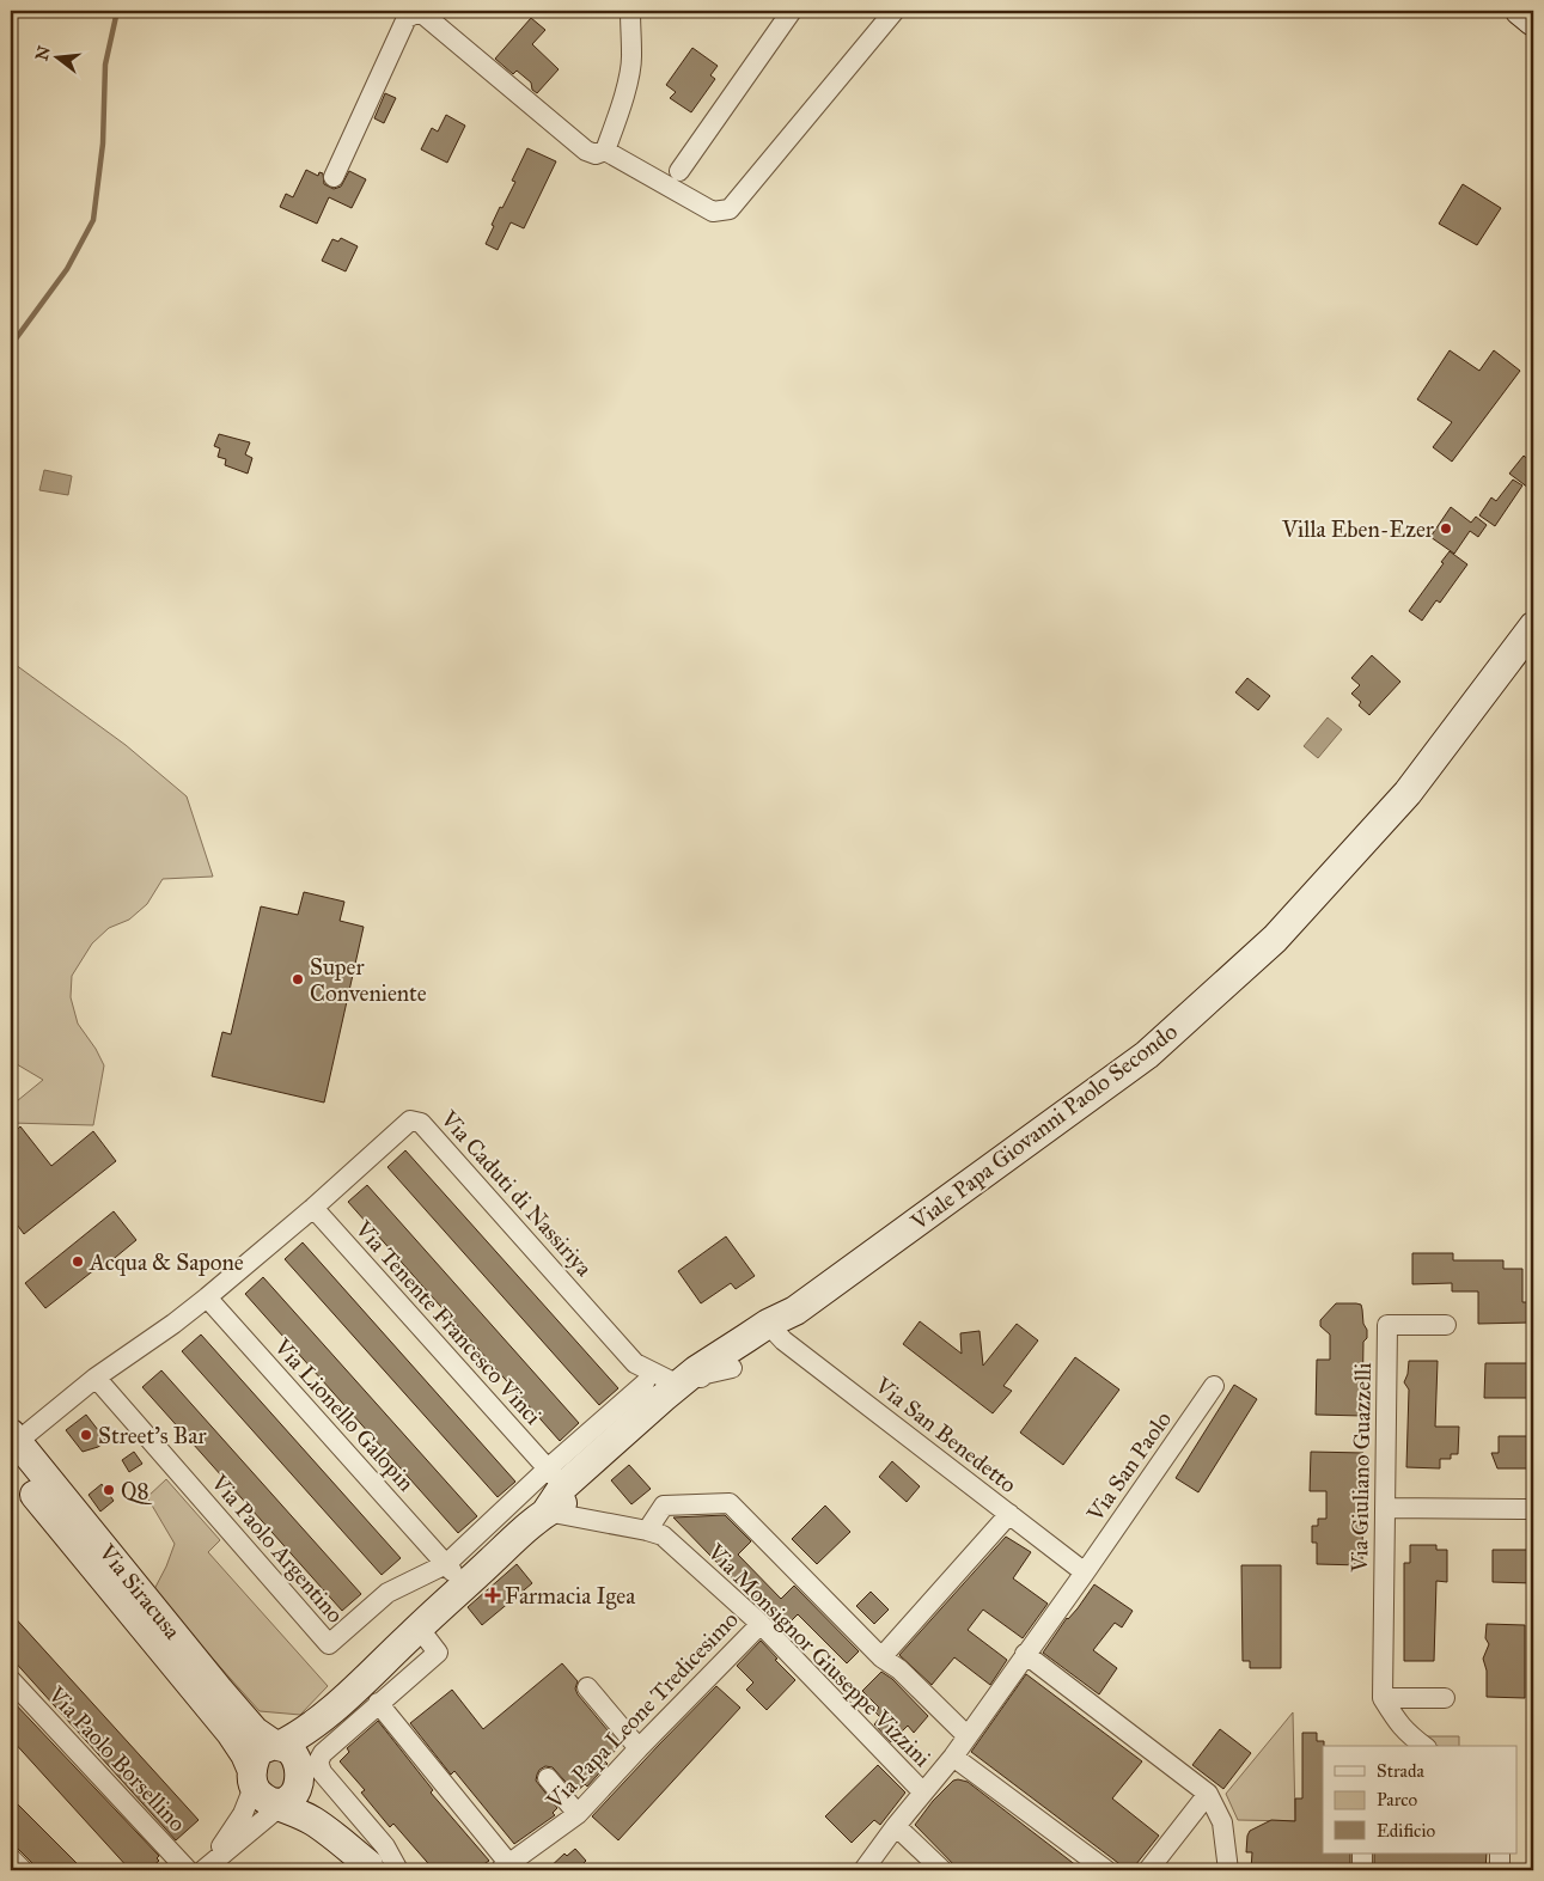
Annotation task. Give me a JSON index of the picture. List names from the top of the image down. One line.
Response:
{"streets":{"street":["Viale Papa Giovanni Paolo Secondo","Via Caduti di Nassiriya","Via Tenente Francesco Vinci","Via Lionello Galopin","Via San Benedetto","Via San Paolo","Via Giuliano Guazzelli","Via Paolo Argentino","Via Siracusa","Via Monsignor Giuseppe Vizzini","Via Papa Leone Tredicesimo","Via Paolo Borsellino"]},"crossings":[["Viale Papa Giovanni Paolo Secondo","Via San Benedetto"],["Via Caduti di Nassiriya","Via Tenente Francesco Vinci"],["Via Caduti di Nassiriya","Via Lionello Galopin"],["Via Caduti di Nassiriya","Via Paolo Argentino"],["Via Caduti di Nassiriya","Via Siracusa"],["Via Lionello Galopin","Via Paolo Argentino"],["Via San Benedetto","Via San Paolo"],["Via San Paolo","Via Monsignor Giuseppe Vizzini"],["Via Monsignor Giuseppe Vizzini","Via Papa Leone Tredicesimo"]],"places":{"other":["Villa Eben-Ezer","Super Conveniente","Acqua & Sapone","Street's Bar","Q8"],"health":["Farmacia Igea"]},"legend":["Strada","Parco","Edificio"],"north":"left"}
